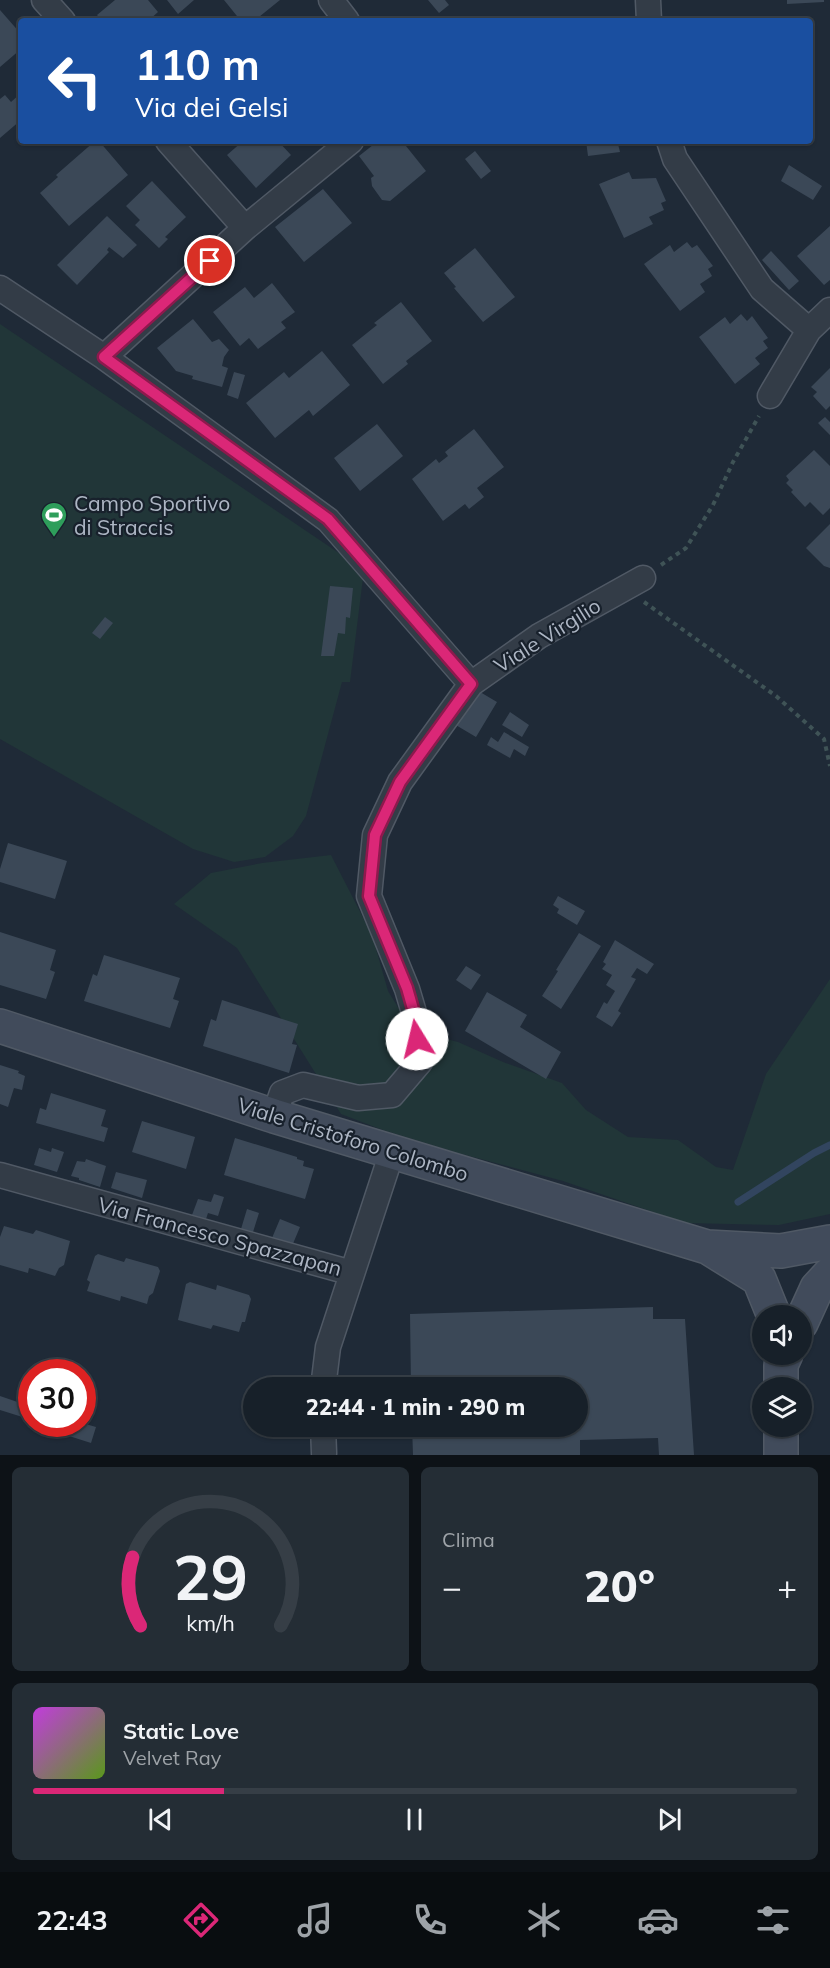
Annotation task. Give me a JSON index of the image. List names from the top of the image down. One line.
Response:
{"streets":{"street":["Viale Virgilio","Viale Cristoforo Colombo","Via Francesco Spazzapan"]},"crossings":[["Viale Virgilio","Viale Cristoforo Colombo"],["Viale Cristoforo Colombo","Via Francesco Spazzapan"]],"places":{"sports":["Campo Sportivo di Straccis"]},"page":{"turn":["110 m","Via dei Gelsi"],"limit":"30","trip":"22:44 · 1 min · 290 m","tile":"Clima","heat":["−","20°","+"],"song":["Static Love","Velvet Ray"],"tabs":"22:43","gauge":["29","km/h"]}}
